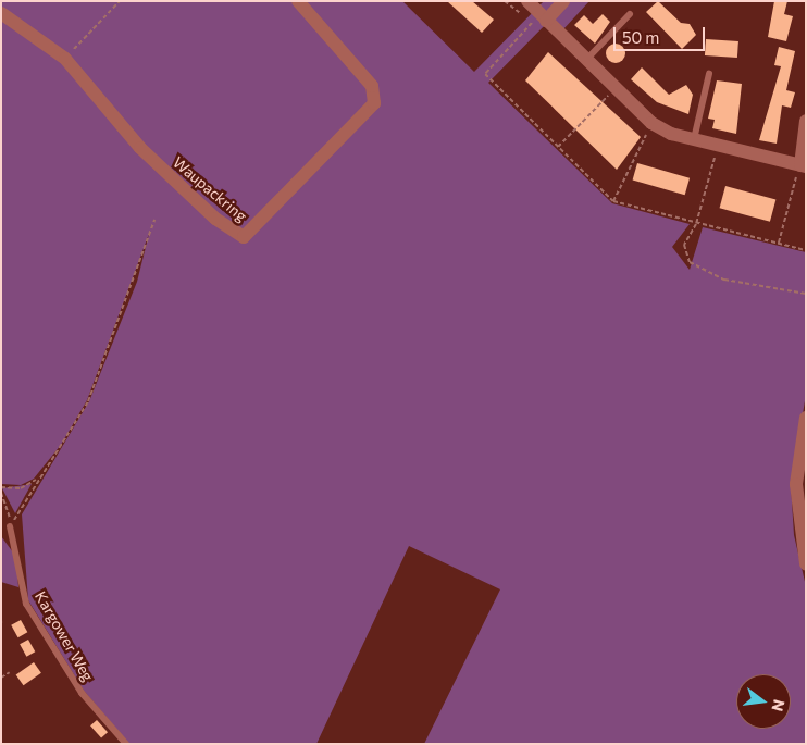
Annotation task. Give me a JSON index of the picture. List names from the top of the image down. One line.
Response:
{"streets":{"street":["Waupackring"],"lane":["Kargower Weg"]},"scale_bar":"50 m","north":"right"}
